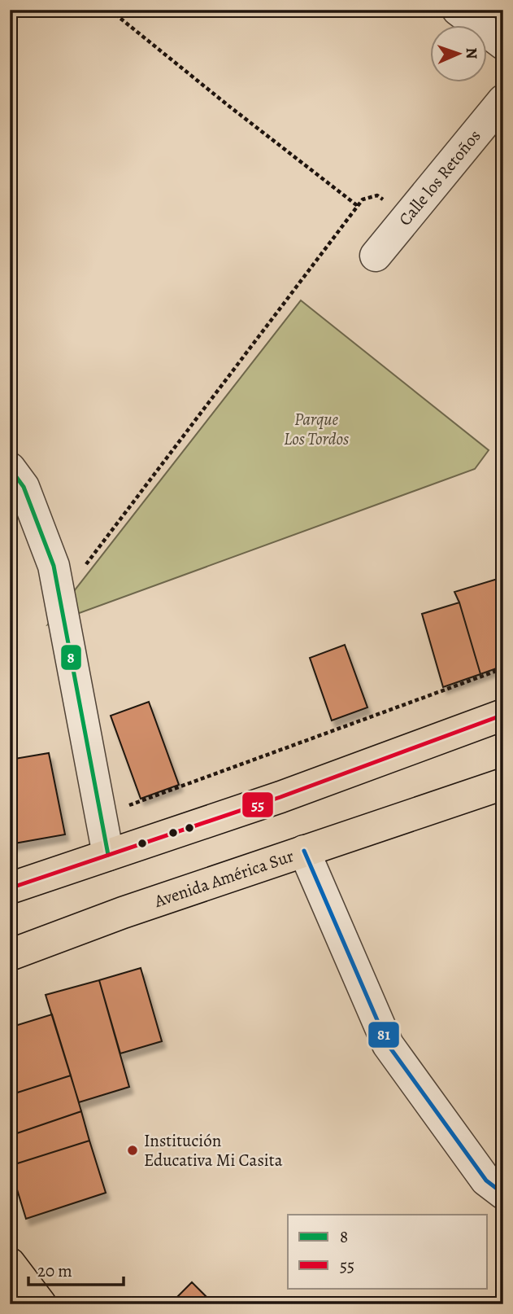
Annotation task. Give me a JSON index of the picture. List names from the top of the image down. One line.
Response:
{"streets":{"main road":["Avenida América Sur"],"street":["Calle los Retoños"]},"parks":["Parque Los Tordos"],"places":["Institución Educativa Mi Casita"],"lines":["transit line 8","transit line 55","transit line 81"],"legend":["8","55"],"scale_bar":"20 m","north":"right"}
